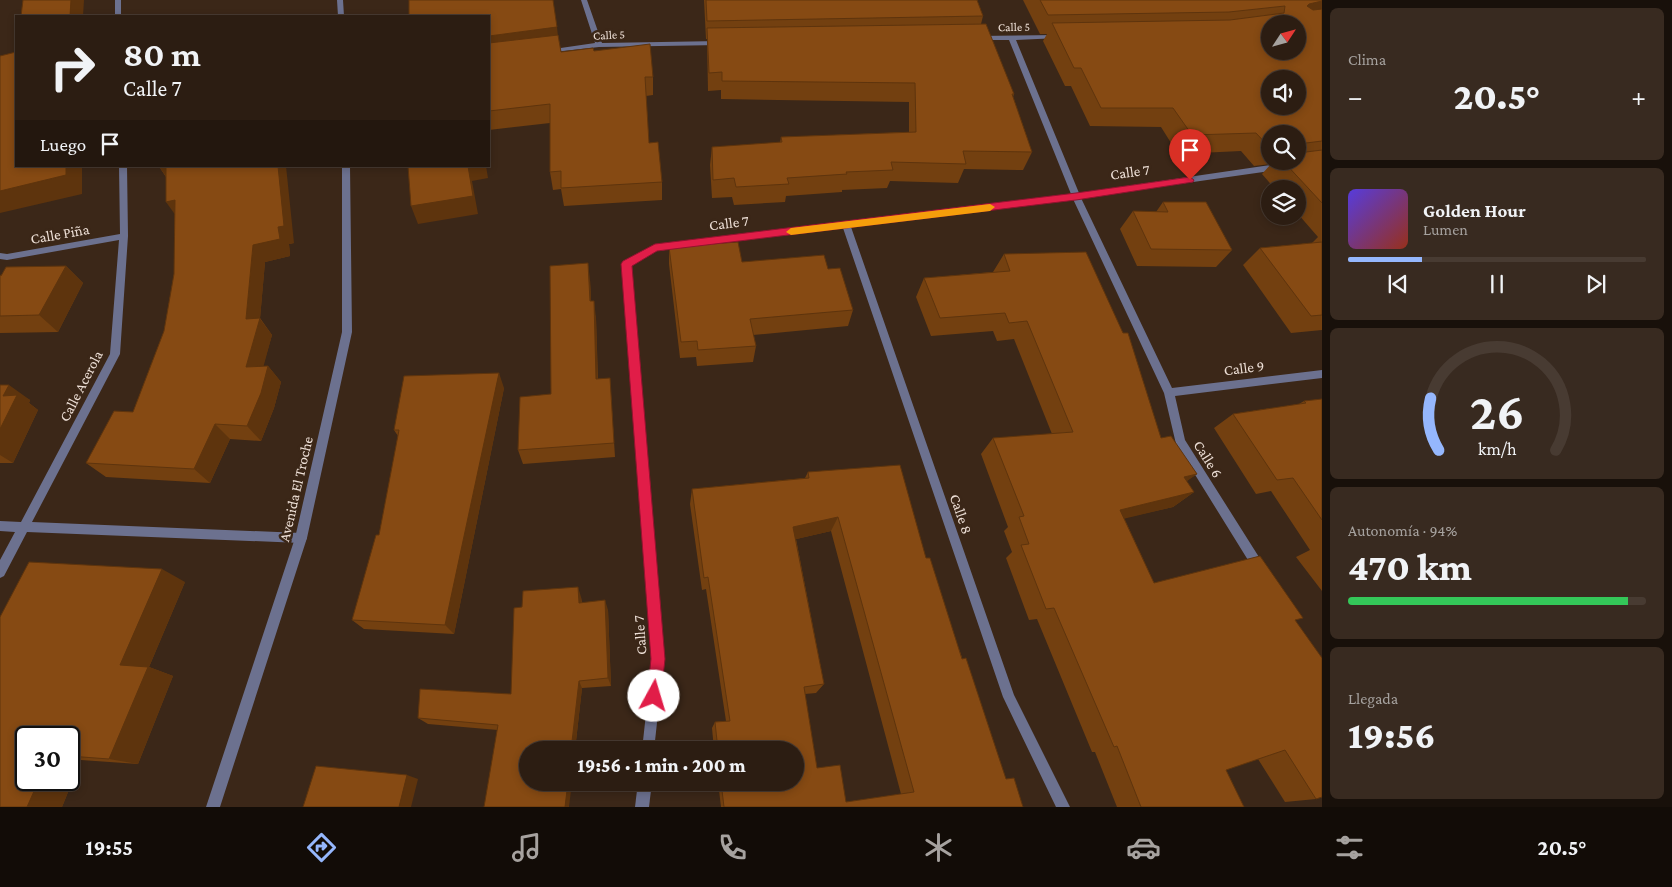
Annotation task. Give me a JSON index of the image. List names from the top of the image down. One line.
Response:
{"streets":{"street":["Calle 5","Calle 7","Calle Piña","Calle 9","Calle Acerola","Calle 6","Avenida El Troche","Calle 8"]},"crossings":[["Calle 5","Calle 6"],["Calle 7","Calle 6"],["Calle 7","Calle 8"],["Calle Piña","Calle Acerola"],["Calle 9","Calle 6"]],"north":"top right","page":{"tile":["Clima",["Autonomía · 94%","470 km"],["Llegada","19:56"]],"turn":["80 m","Calle 7"],"heat":["−","20.5°","+"],"then":"Luego","song":["Golden Hour","Lumen"],"limit":"30","trip":"19:56 · 1 min · 200 m","tabs":["19:55","20.5°"],"gauge":["26","km/h"]}}
